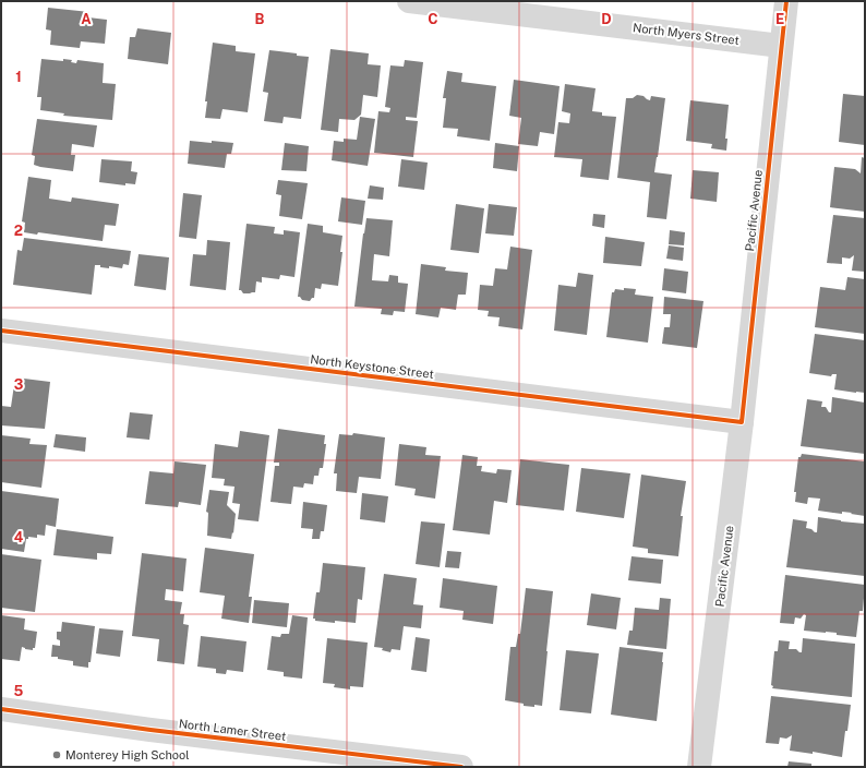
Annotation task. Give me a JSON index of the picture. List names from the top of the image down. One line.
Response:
{"streets":{"street":["North Myers Street","Pacific Avenue","North Keystone Street","North Lamer Street"]},"crossings":[["North Myers Street","Pacific Avenue"],["Pacific Avenue","North Keystone Street"]],"places":["Monterey High School"],"grid":{"columns":["A","B","C","D","E"],"rows":["1","2","3","4","5"]}}
